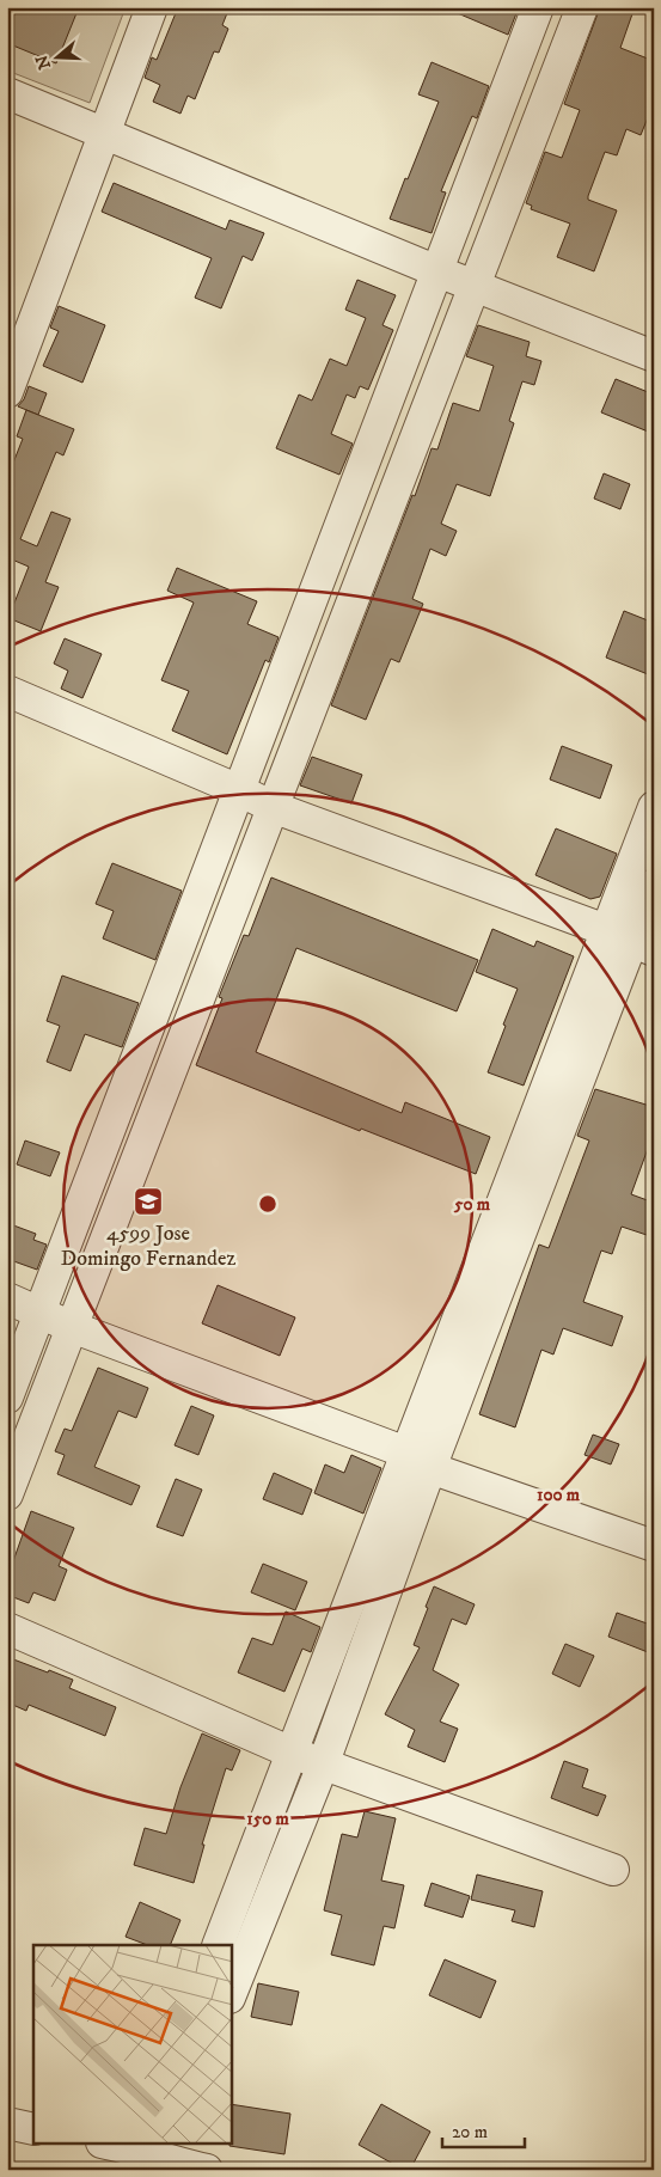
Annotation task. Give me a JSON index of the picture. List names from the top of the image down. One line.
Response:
{"places":{"school or university":["4599 Jose Domingo Fernandez"]},"scale_bar":"20 m","north":"left","rings":["50 m","100 m","150 m"]}
